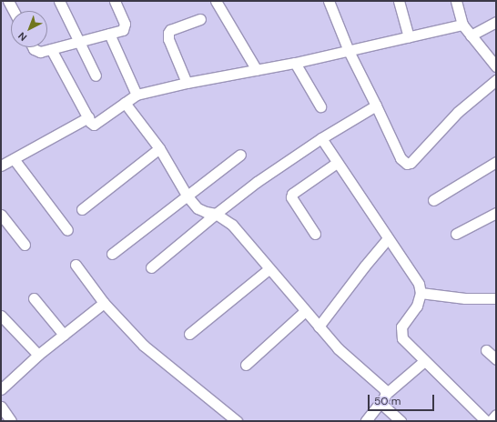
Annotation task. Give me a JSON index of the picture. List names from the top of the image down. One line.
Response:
{"scale_bar":"50 m","north":"bottom left"}
